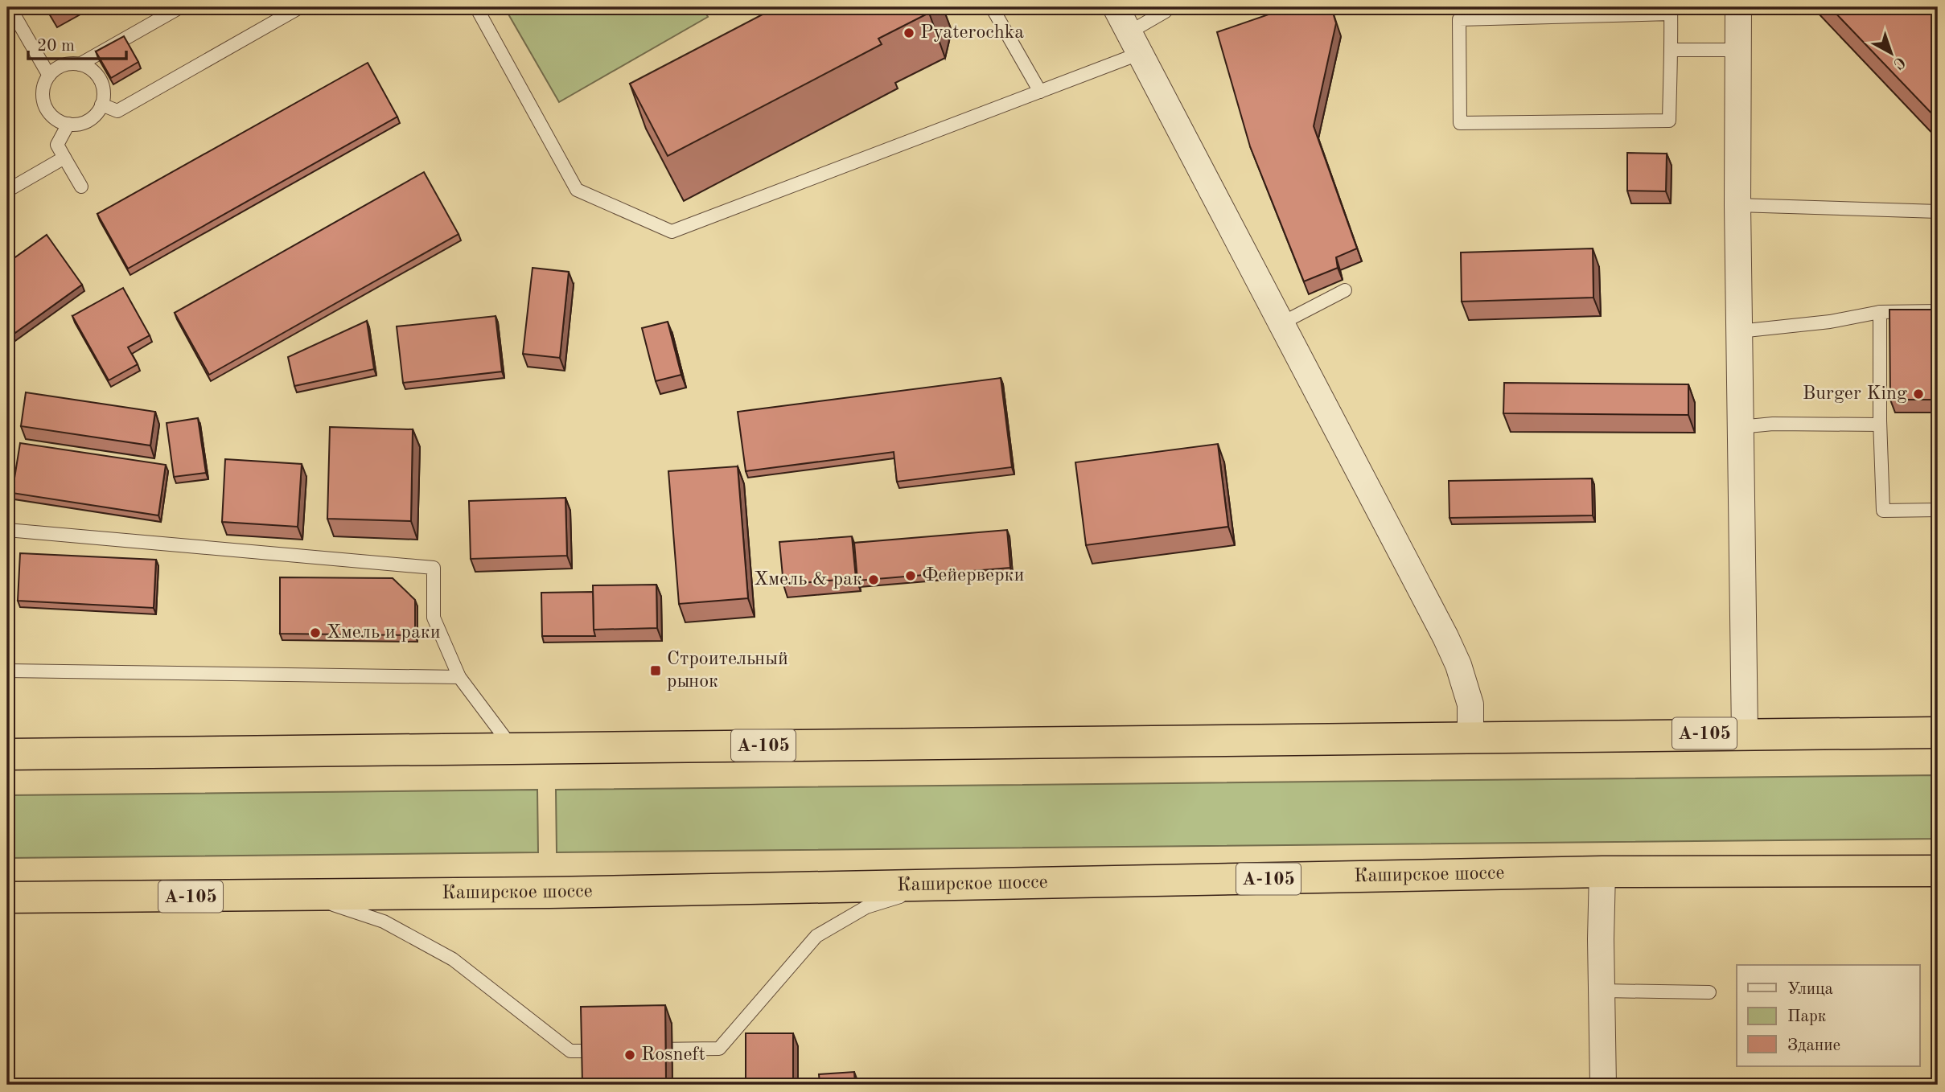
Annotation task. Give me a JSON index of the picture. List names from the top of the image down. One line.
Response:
{"streets":{"highway":["А-105","Каширское шоссе"]},"places":{"other":["Pyaterochka","Burger King","Фейерверки","Хмель & рак","Хмель и раки","Rosneft"],"transit":["Строительный рынок"]},"legend":["Улица","Парк","Здание"],"scale_bar":"20 m","north":"bottom right"}
